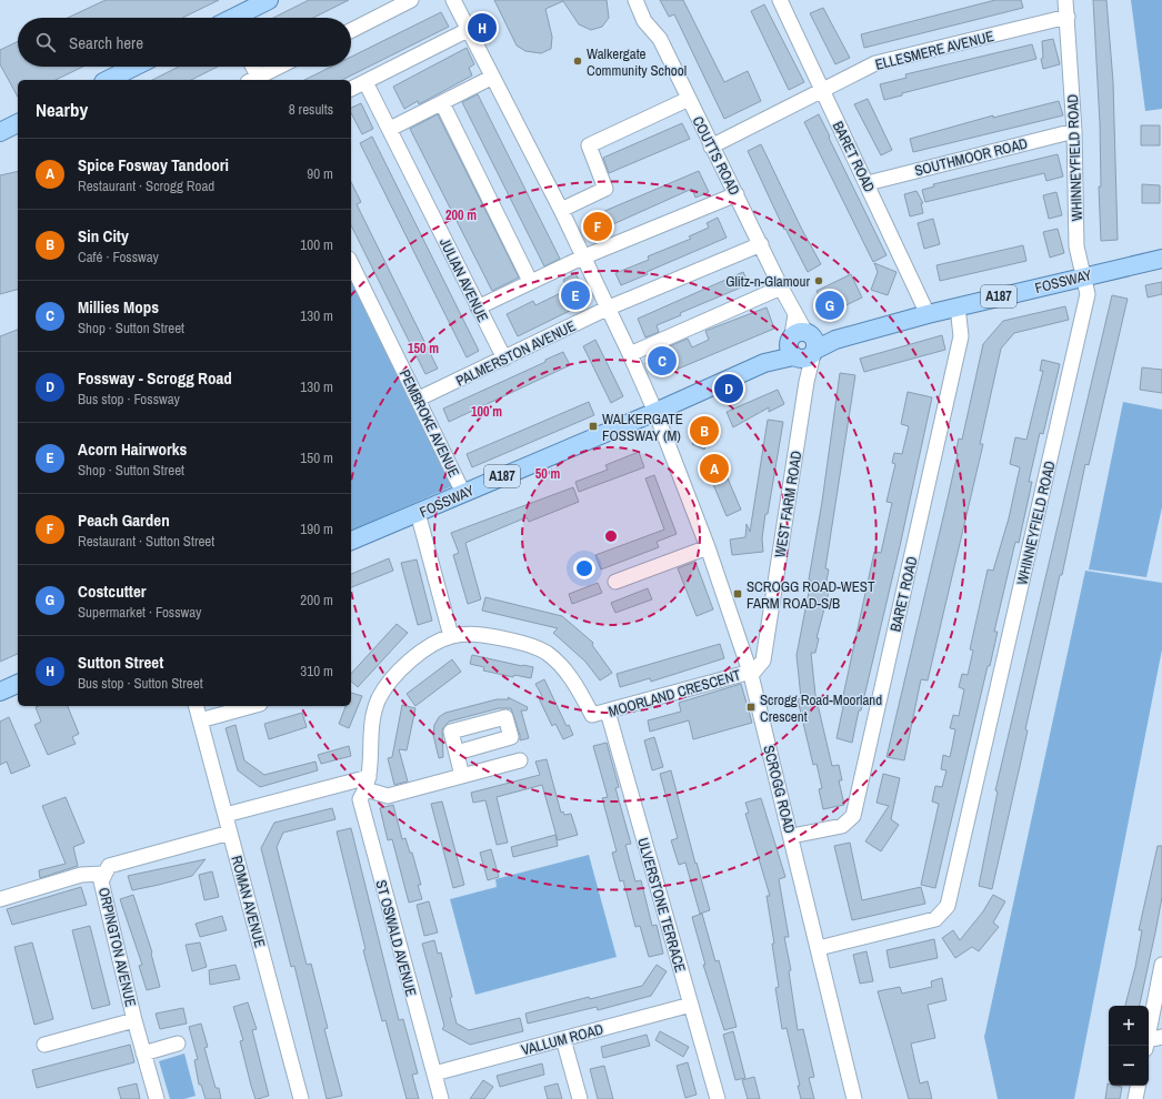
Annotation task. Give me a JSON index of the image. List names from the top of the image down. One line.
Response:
{"streets":{"main road":["FOSSWAY","A187"],"street":["ELLESMERE AVENUE","COUTTS ROAD","BARET ROAD","SOUTHMOOR ROAD","WHINNEYFIELD ROAD","JULIAN AVENUE","PALMERSTON AVENUE","PEMBROKE AVENUE","WEST FARM ROAD","MOORLAND CRESCENT","SCROGG ROAD","ROMAN AVENUE","ULVERSTONE TERRACE","ST OSWALD AVENUE","ORPINGTON AVENUE","VALLUM ROAD"]},"crossings":[["ELLESMERE AVENUE","COUTTS ROAD"],["ELLESMERE AVENUE","BARET ROAD"],["ELLESMERE AVENUE","WHINNEYFIELD ROAD"],["COUTTS ROAD","FOSSWAY"],["COUTTS ROAD","PALMERSTON AVENUE"],["COUTTS ROAD","WEST FARM ROAD"],["BARET ROAD","SOUTHMOOR ROAD"],["BARET ROAD","FOSSWAY"],["BARET ROAD","SCROGG ROAD"],["SOUTHMOOR ROAD","WHINNEYFIELD ROAD"],["WHINNEYFIELD ROAD","FOSSWAY"],["WHINNEYFIELD ROAD","SCROGG ROAD"],["JULIAN AVENUE","PALMERSTON AVENUE"],["FOSSWAY","PEMBROKE AVENUE"],["FOSSWAY","WEST FARM ROAD"],["FOSSWAY","SCROGG ROAD"],["PALMERSTON AVENUE","PEMBROKE AVENUE"],["PALMERSTON AVENUE","SCROGG ROAD"],["WEST FARM ROAD","MOORLAND CRESCENT"],["WEST FARM ROAD","SCROGG ROAD"],["MOORLAND CRESCENT","SCROGG ROAD"],["MOORLAND CRESCENT","ULVERSTONE TERRACE"],["MOORLAND CRESCENT","ST OSWALD AVENUE"],["ROMAN AVENUE","ORPINGTON AVENUE"],["ULVERSTONE TERRACE","VALLUM ROAD"],["ST OSWALD AVENUE","VALLUM ROAD"]],"places":{"other":["Walkergate Community School","Glitz-n-Glamour"],"transit":["WALKERGATE FOSSWAY (M)","SCROGG ROAD-WEST FARM ROAD-S/B","Scrogg Road-Moorland Crescent"]},"page":{"pins":["H","F","E","G","C","D","B","A"],"search":"Search here","heading":["Nearby","8 results"],"list":[{"mark":"A","name":"Spice Fosway Tandoori","note":"Restaurant · Scrogg Road","value":"90 m"},{"mark":"B","name":"Sin City","note":"Café · Fossway","value":"100 m"},{"mark":"C","name":"Millies Mops","note":"Shop · Sutton Street","value":"130 m"},{"mark":"D","name":"Fossway - Scrogg Road","note":"Bus stop · Fossway","value":"130 m"},{"mark":"E","name":"Acorn Hairworks","note":"Shop · Sutton Street","value":"150 m"},{"mark":"F","name":"Peach Garden","note":"Restaurant · Sutton Street","value":"190 m"},{"mark":"G","name":"Costcutter","note":"Supermarket · Fossway","value":"200 m"},{"mark":"H","name":"Sutton Street","note":"Bus stop · Sutton Street","value":"310 m"}],"map_buttons":["+","−"]},"rings":["200 m","150 m","100 m","50 m"]}
